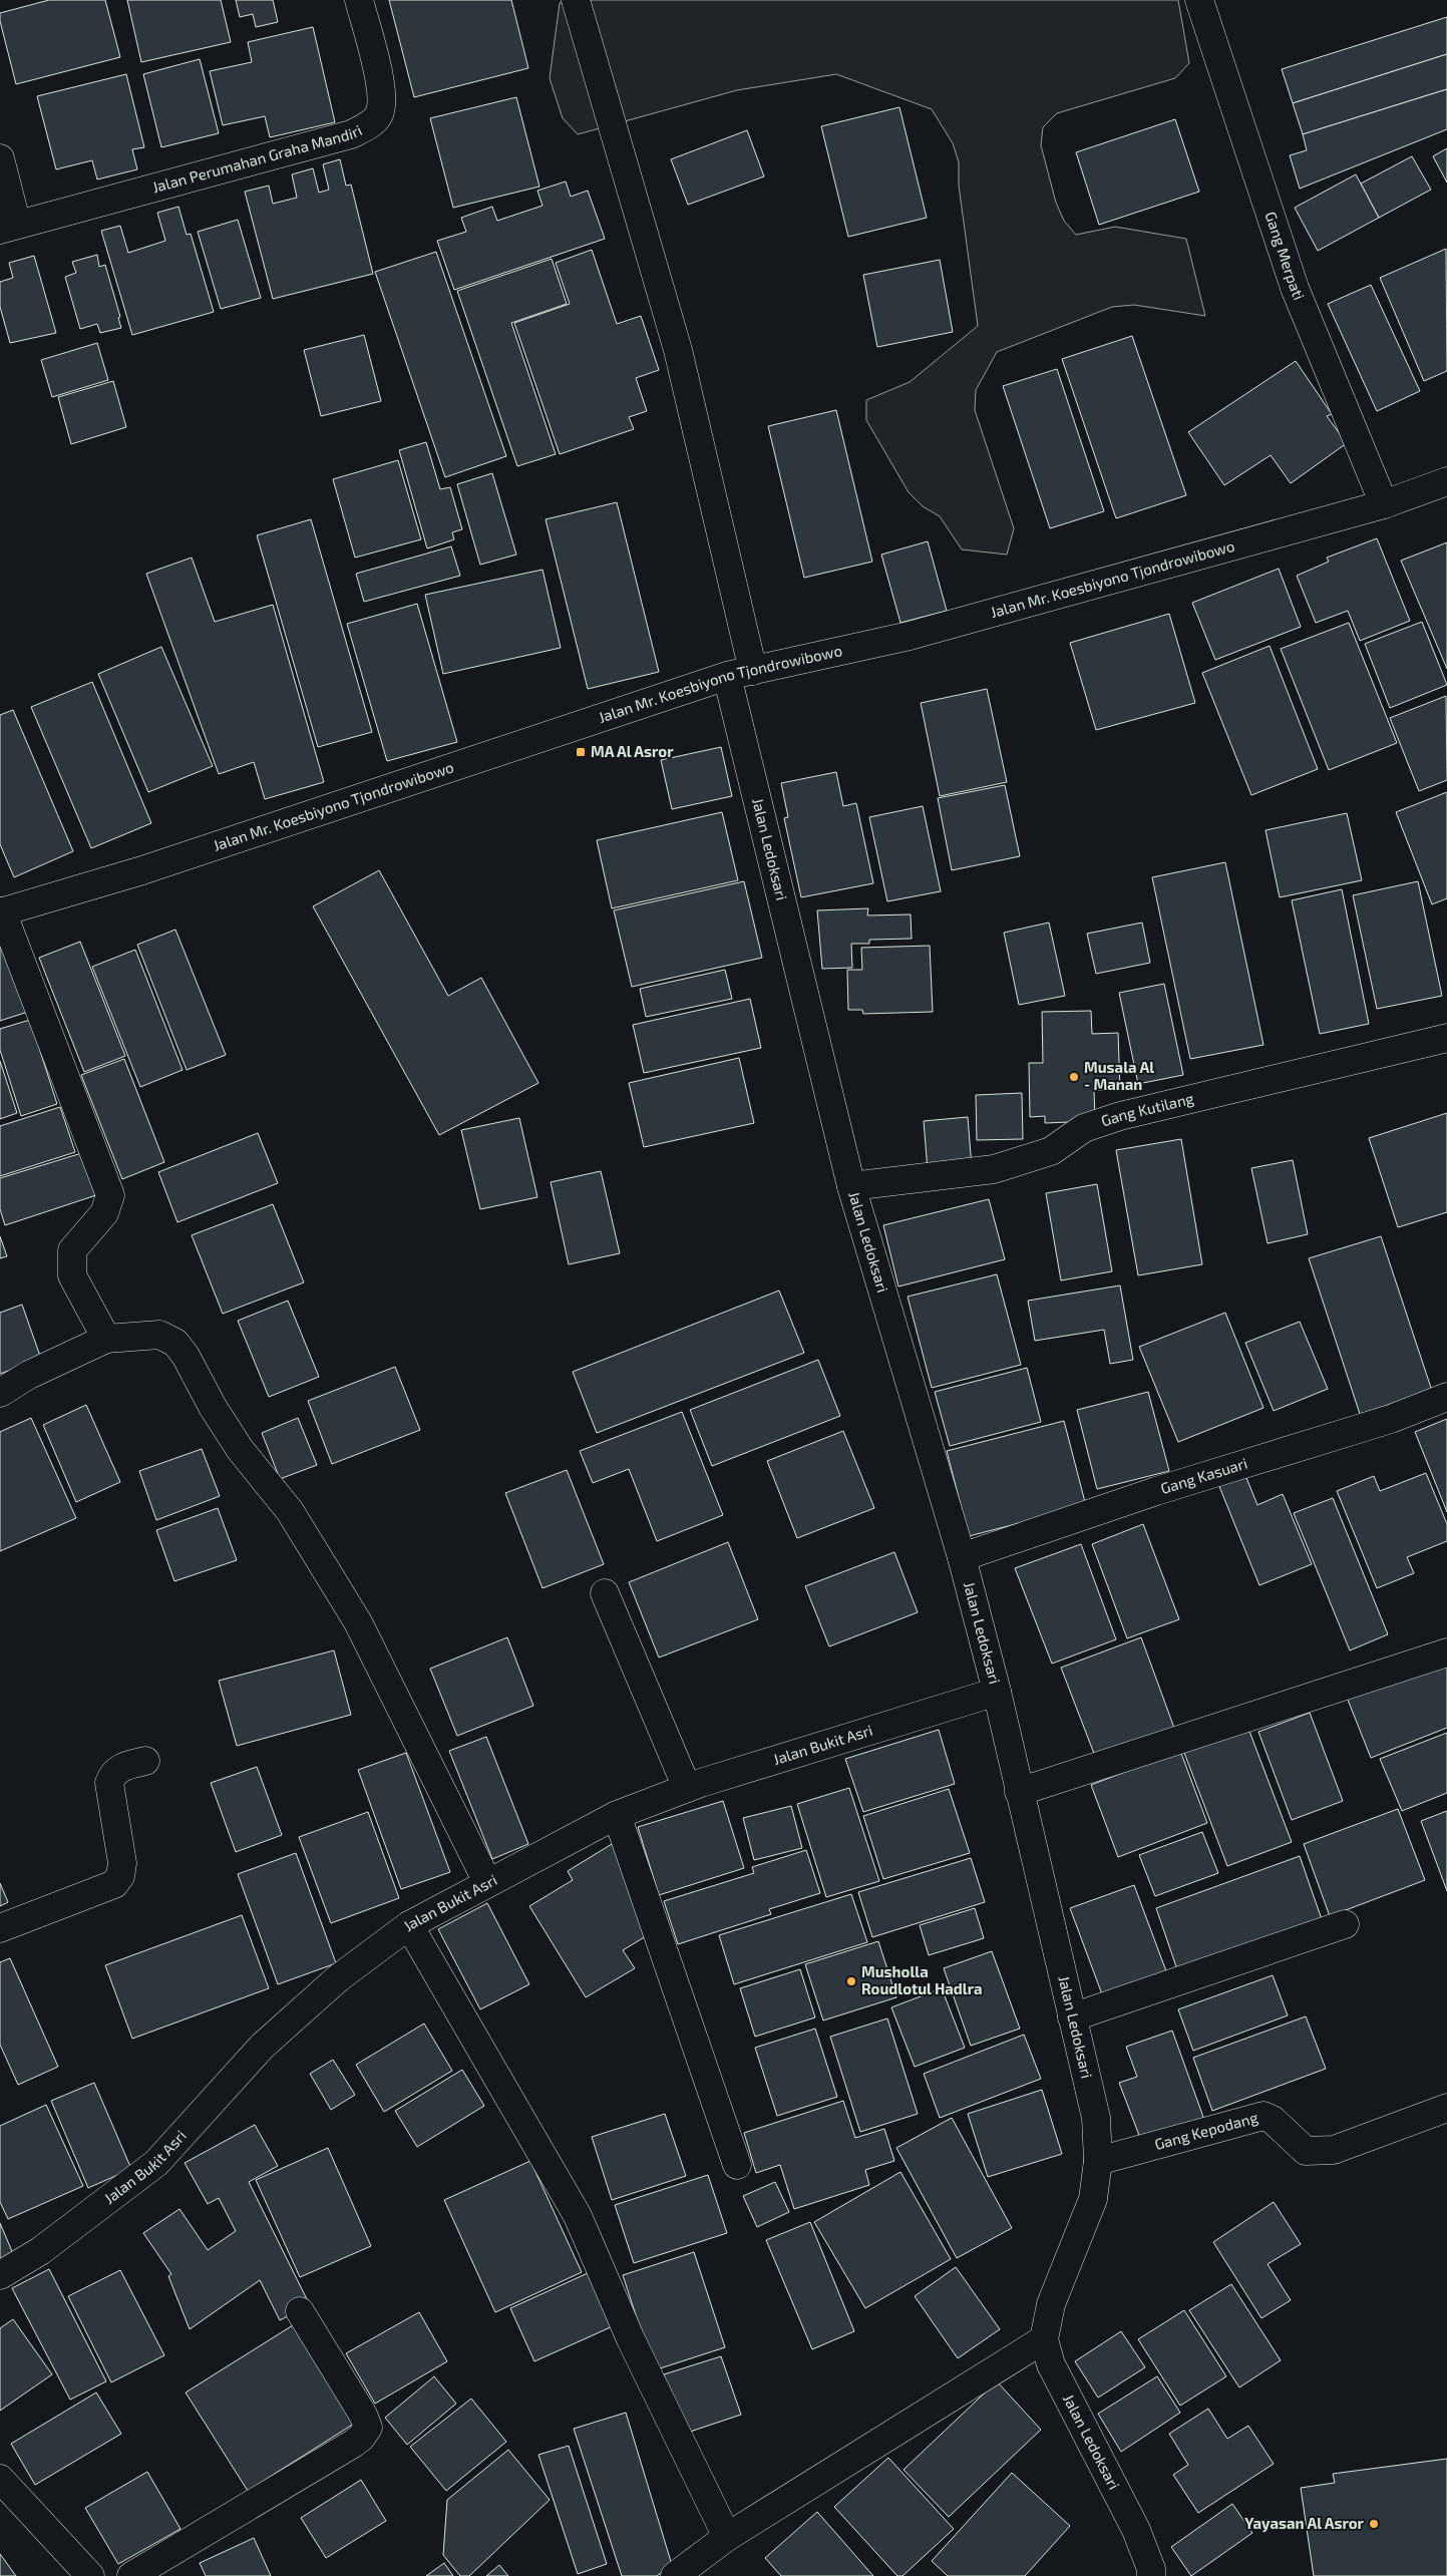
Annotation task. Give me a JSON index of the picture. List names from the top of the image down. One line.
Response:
{"streets":{"street":["Jalan Perumahan Graha Mandiri","Gang Merpati","Jalan Mr. Koesbiyono Tjondrowibowo","Jalan Ledoksari","Gang Kutilang","Gang Kasuari","Jalan Bukit Asri","Gang Kepodang"]},"crossings":[["Gang Merpati","Jalan Mr. Koesbiyono Tjondrowibowo"],["Jalan Mr. Koesbiyono Tjondrowibowo","Jalan Ledoksari"],["Jalan Ledoksari","Gang Kutilang"],["Jalan Ledoksari","Gang Kasuari"],["Jalan Ledoksari","Jalan Bukit Asri"],["Jalan Ledoksari","Gang Kepodang"]],"places":{"transit":["MA Al Asror"],"other":["Musala Al - Manan","Musholla Roudlotul Hadlra","Yayasan Al Asror"]}}
